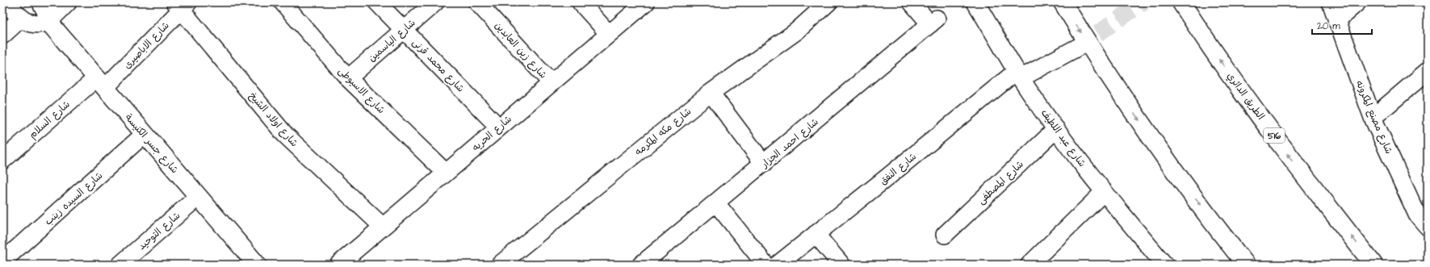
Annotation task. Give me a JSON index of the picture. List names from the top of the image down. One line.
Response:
{"streets":{"main road":["الطريق الدائري","516","شارع جسر الكنيسة"],"street":["شارع الياسمين","شارع الاباصيرى","شارع زين العابدين","شارع محمد قرنى","شارع الاسيوطى","شارع مصنع المكرونه","شارع السلام","شارع اولاد الشيخ","شارع مكه المكرمه","شارع الحريه","شارع عبد اللطيف","شارع احمد الجزار","شارع النفق","شارع المصطفى","شارع السيده زينب","شارع التوحيد"]},"crossings":[["شارع الياسمين","شارع محمد قرنى"],["شارع الياسمين","شارع الاسيوطى"],["شارع الاباصيرى","شارع السلام"],["شارع الاباصيرى","شارع اولاد الشيخ"],["شارع الاباصيرى","شارع جسر الكنيسة"],["شارع زين العابدين","شارع الحريه"],["شارع محمد قرنى","شارع الحريه"],["شارع الاسيوطى","شارع الحريه"],["شارع السلام","شارع جسر الكنيسة"],["شارع اولاد الشيخ","شارع الحريه"],["شارع عبد اللطيف","شارع النفق"],["شارع عبد اللطيف","شارع المصطفى"],["شارع جسر الكنيسة","شارع السيده زينب"],["شارع جسر الكنيسة","شارع التوحيد"]],"scale_bar":"20 m"}
